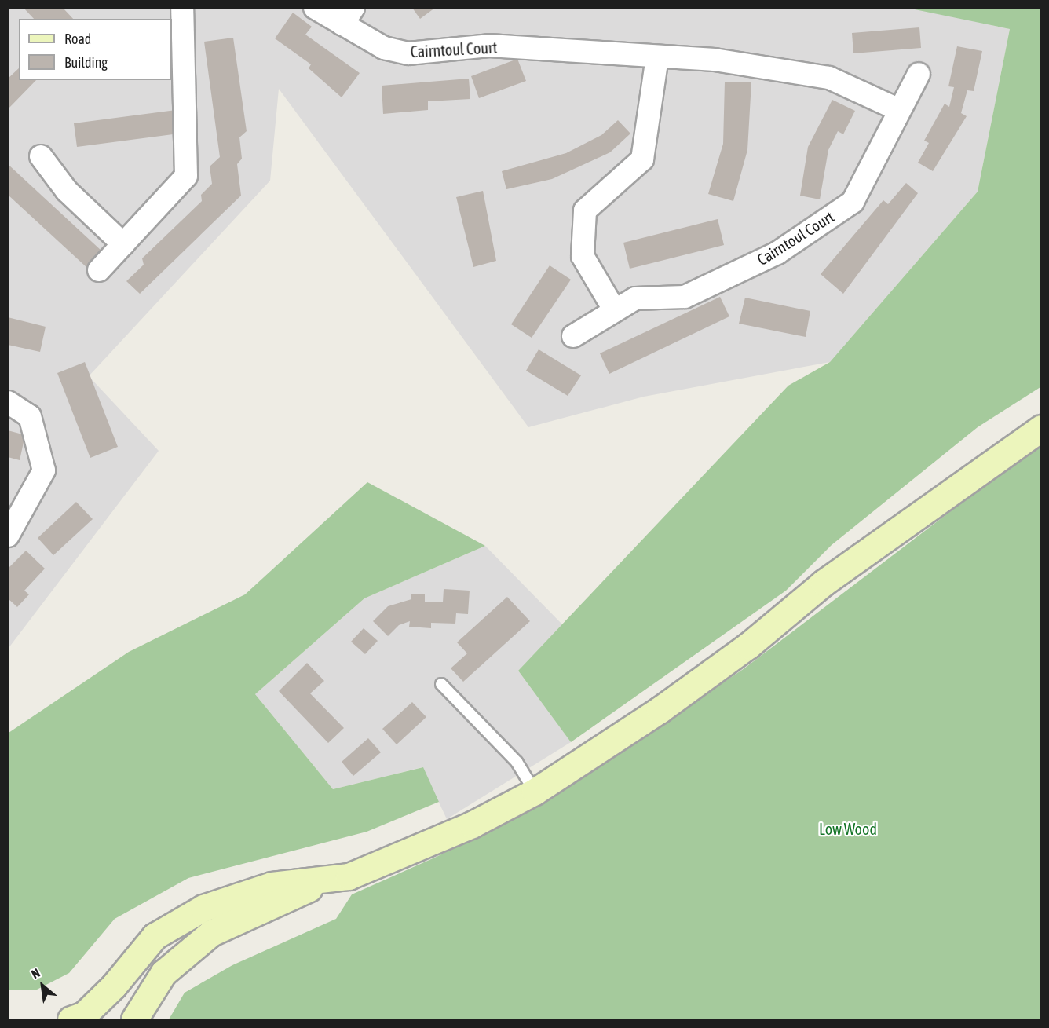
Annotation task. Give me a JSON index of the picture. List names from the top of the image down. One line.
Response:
{"streets":{"street":["Cairntoul Court"]},"parks":["Low Wood"],"legend":["Road","Building"],"north":"top left"}
